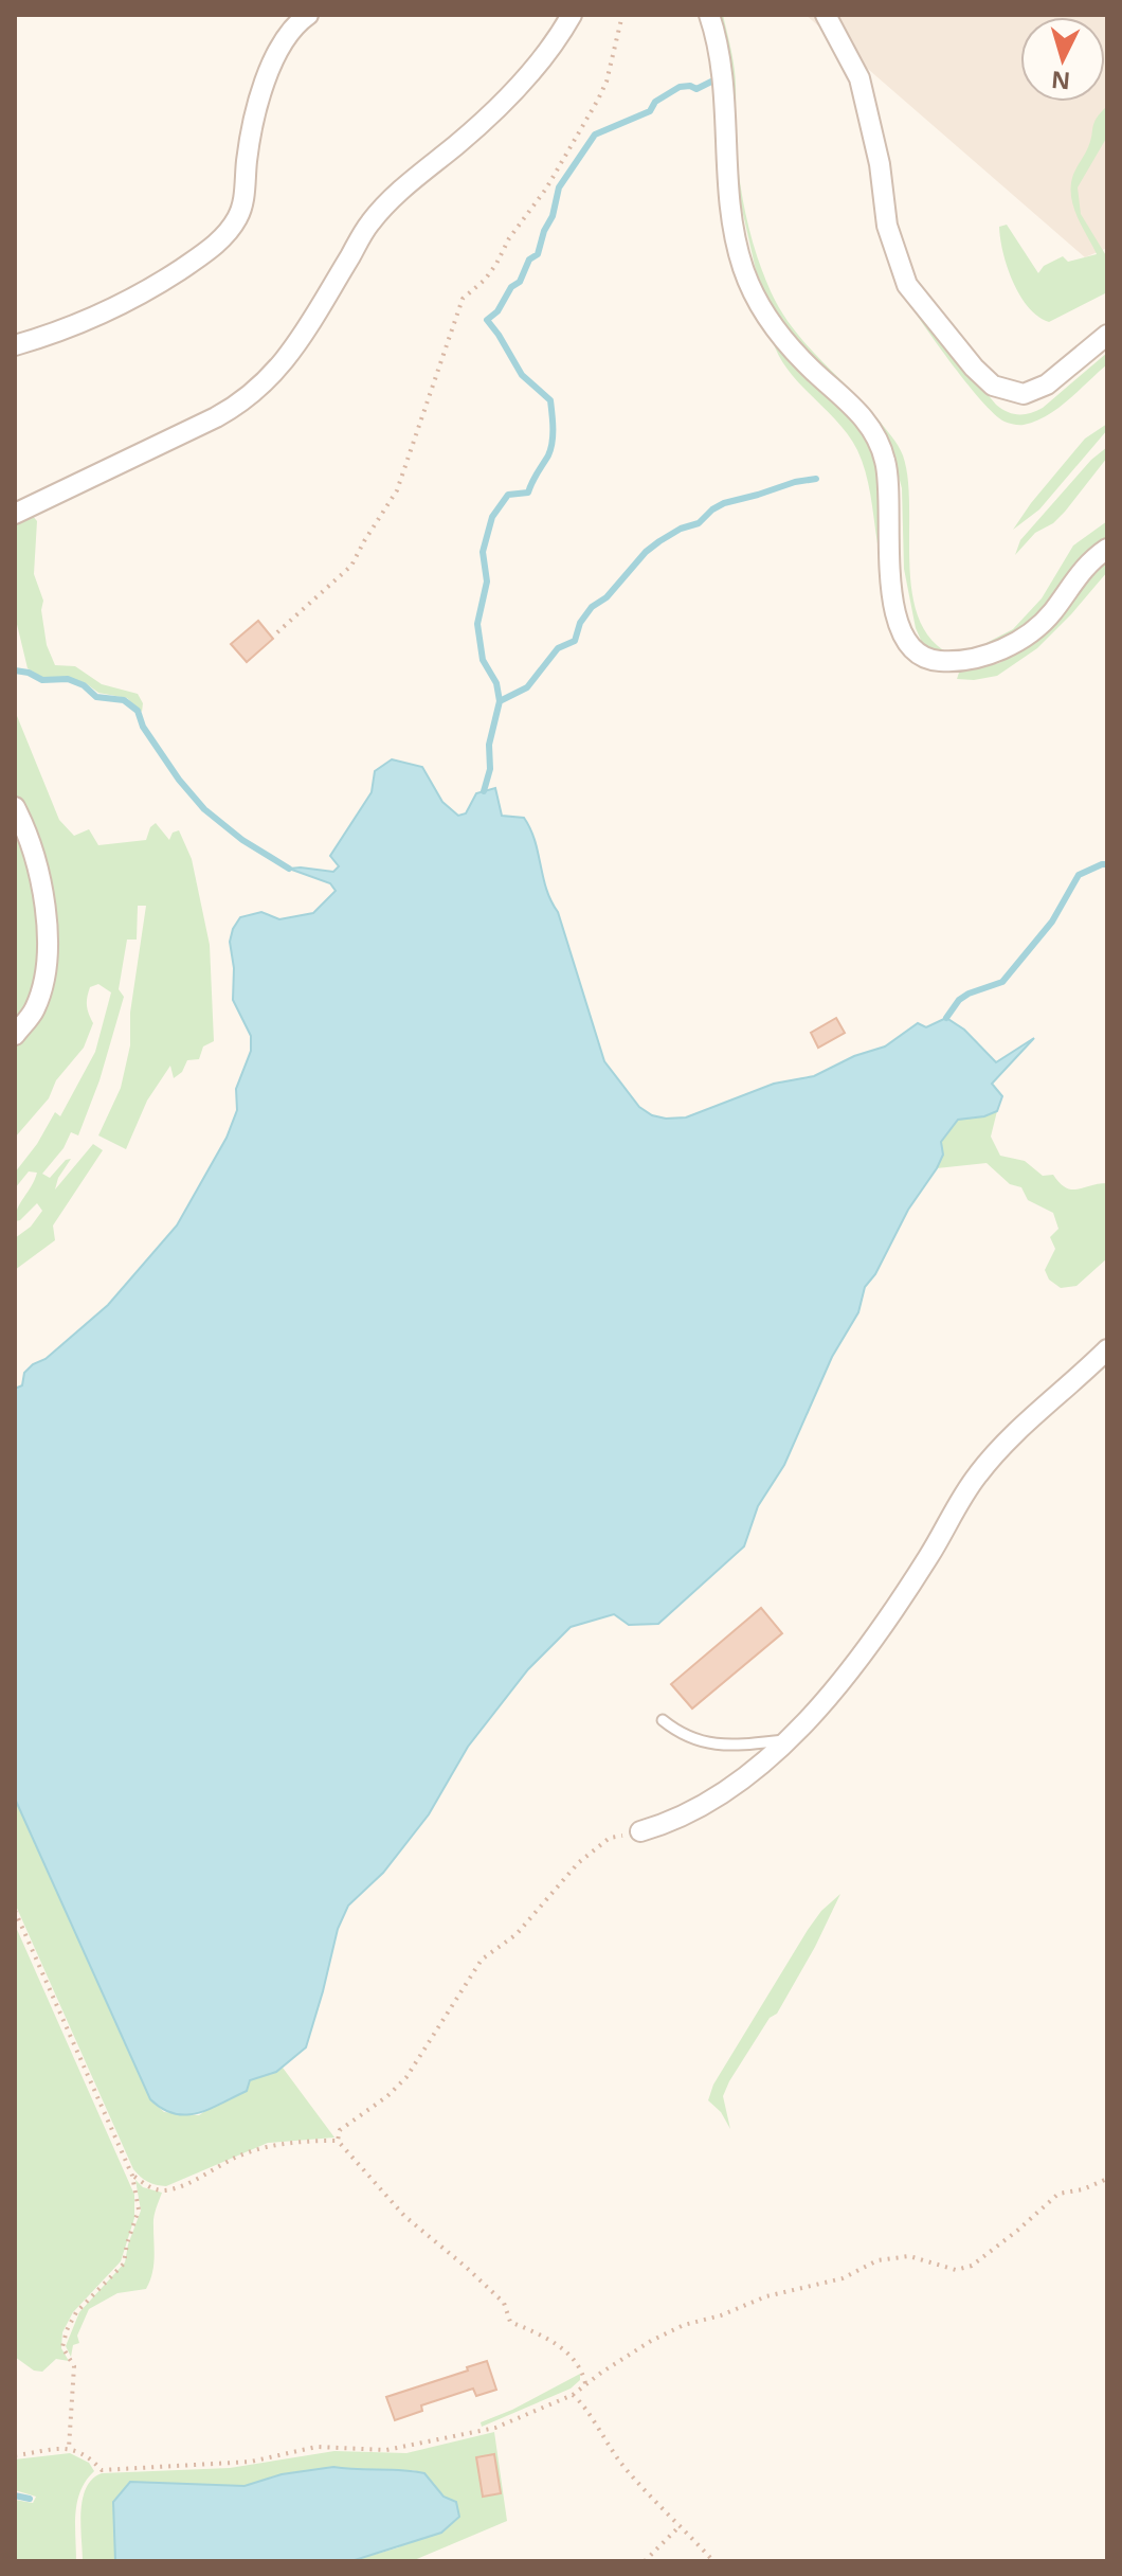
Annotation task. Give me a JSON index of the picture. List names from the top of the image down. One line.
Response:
{"north":"bottom"}
